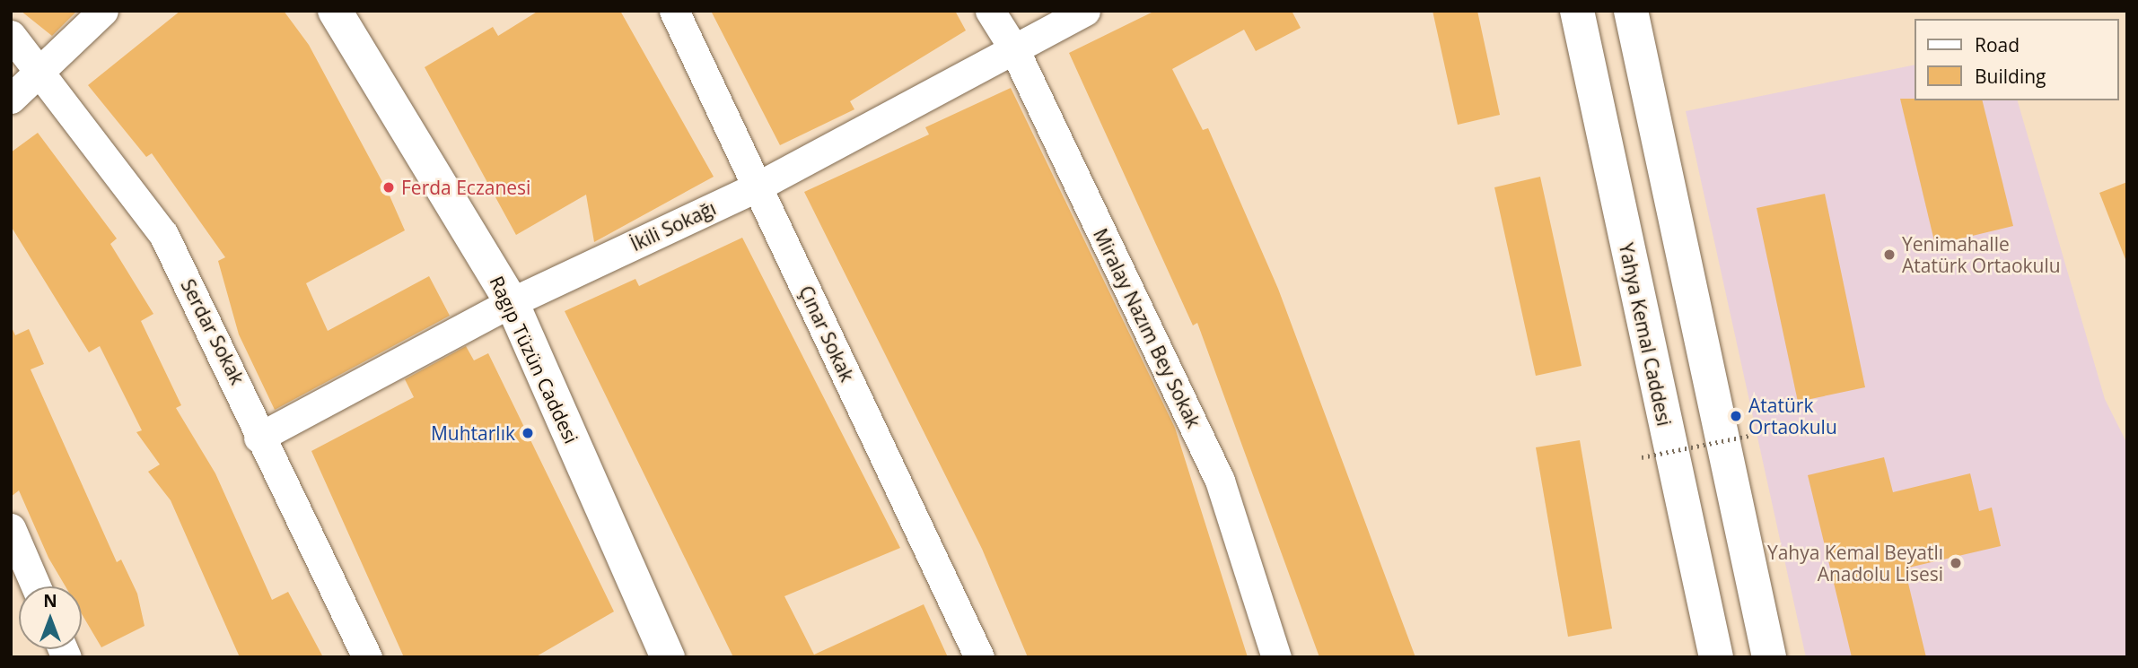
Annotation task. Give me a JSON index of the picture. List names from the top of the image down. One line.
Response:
{"streets":{"main road":["Yahya Kemal Caddesi","Ragıp Tüzün Caddesi"],"street":["İkili Sokağı","Miralay Nazım Bey Sokak","Serdar Sokak","Çınar Sokak"]},"crossings":[["İkili Sokağı","Miralay Nazım Bey Sokak"],["İkili Sokağı","Serdar Sokak"],["İkili Sokağı","Çınar Sokak"],["İkili Sokağı","Ragıp Tüzün Caddesi"]],"places":["Ferda Eczanesi","Yenimahalle Atatürk Ortaokulu","Atatürk Ortaokulu","Muhtarlık","Yahya Kemal Beyatlı Anadolu Lisesi"],"legend":["Road","Building"],"north":"top"}
